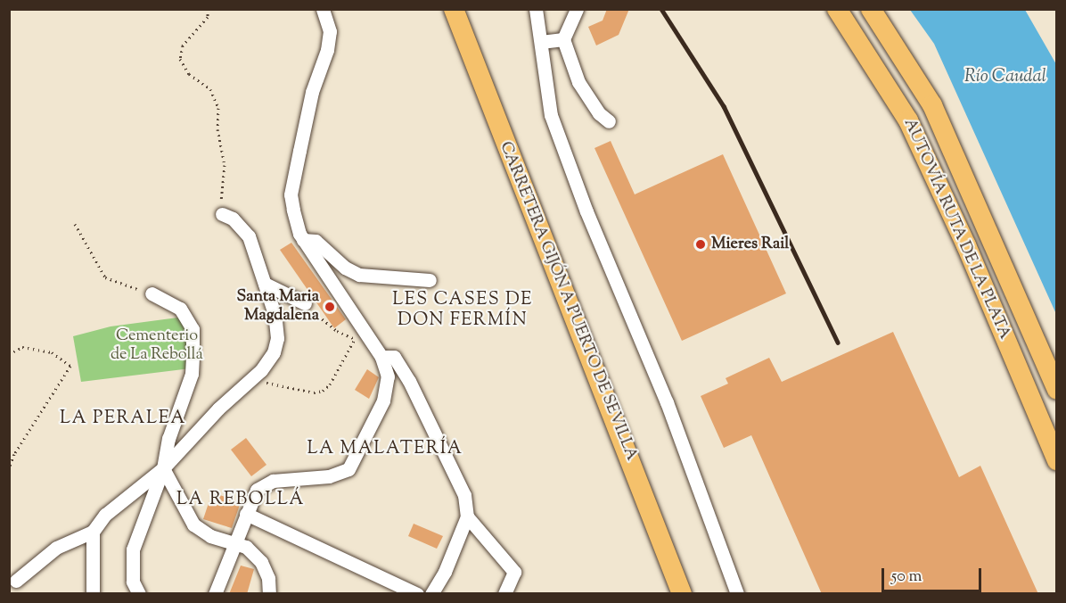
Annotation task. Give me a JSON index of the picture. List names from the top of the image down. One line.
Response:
{"streets":{"highway":["AUTOVÍA RUTA DE LA PLATA","CARRETERA GIJÓN A PUERTO DE SEVILLA"]},"districts":["LES CASES DE DON FERMÍN","LA PERALEA","LA MALATERÍA","LA REBOLLÁ"],"water":["Río Caudal"],"parks":["Cementerio de La Rebollá"],"places":["Mieres Rail","Santa Maria Magdalena"],"scale_bar":"50 m"}
